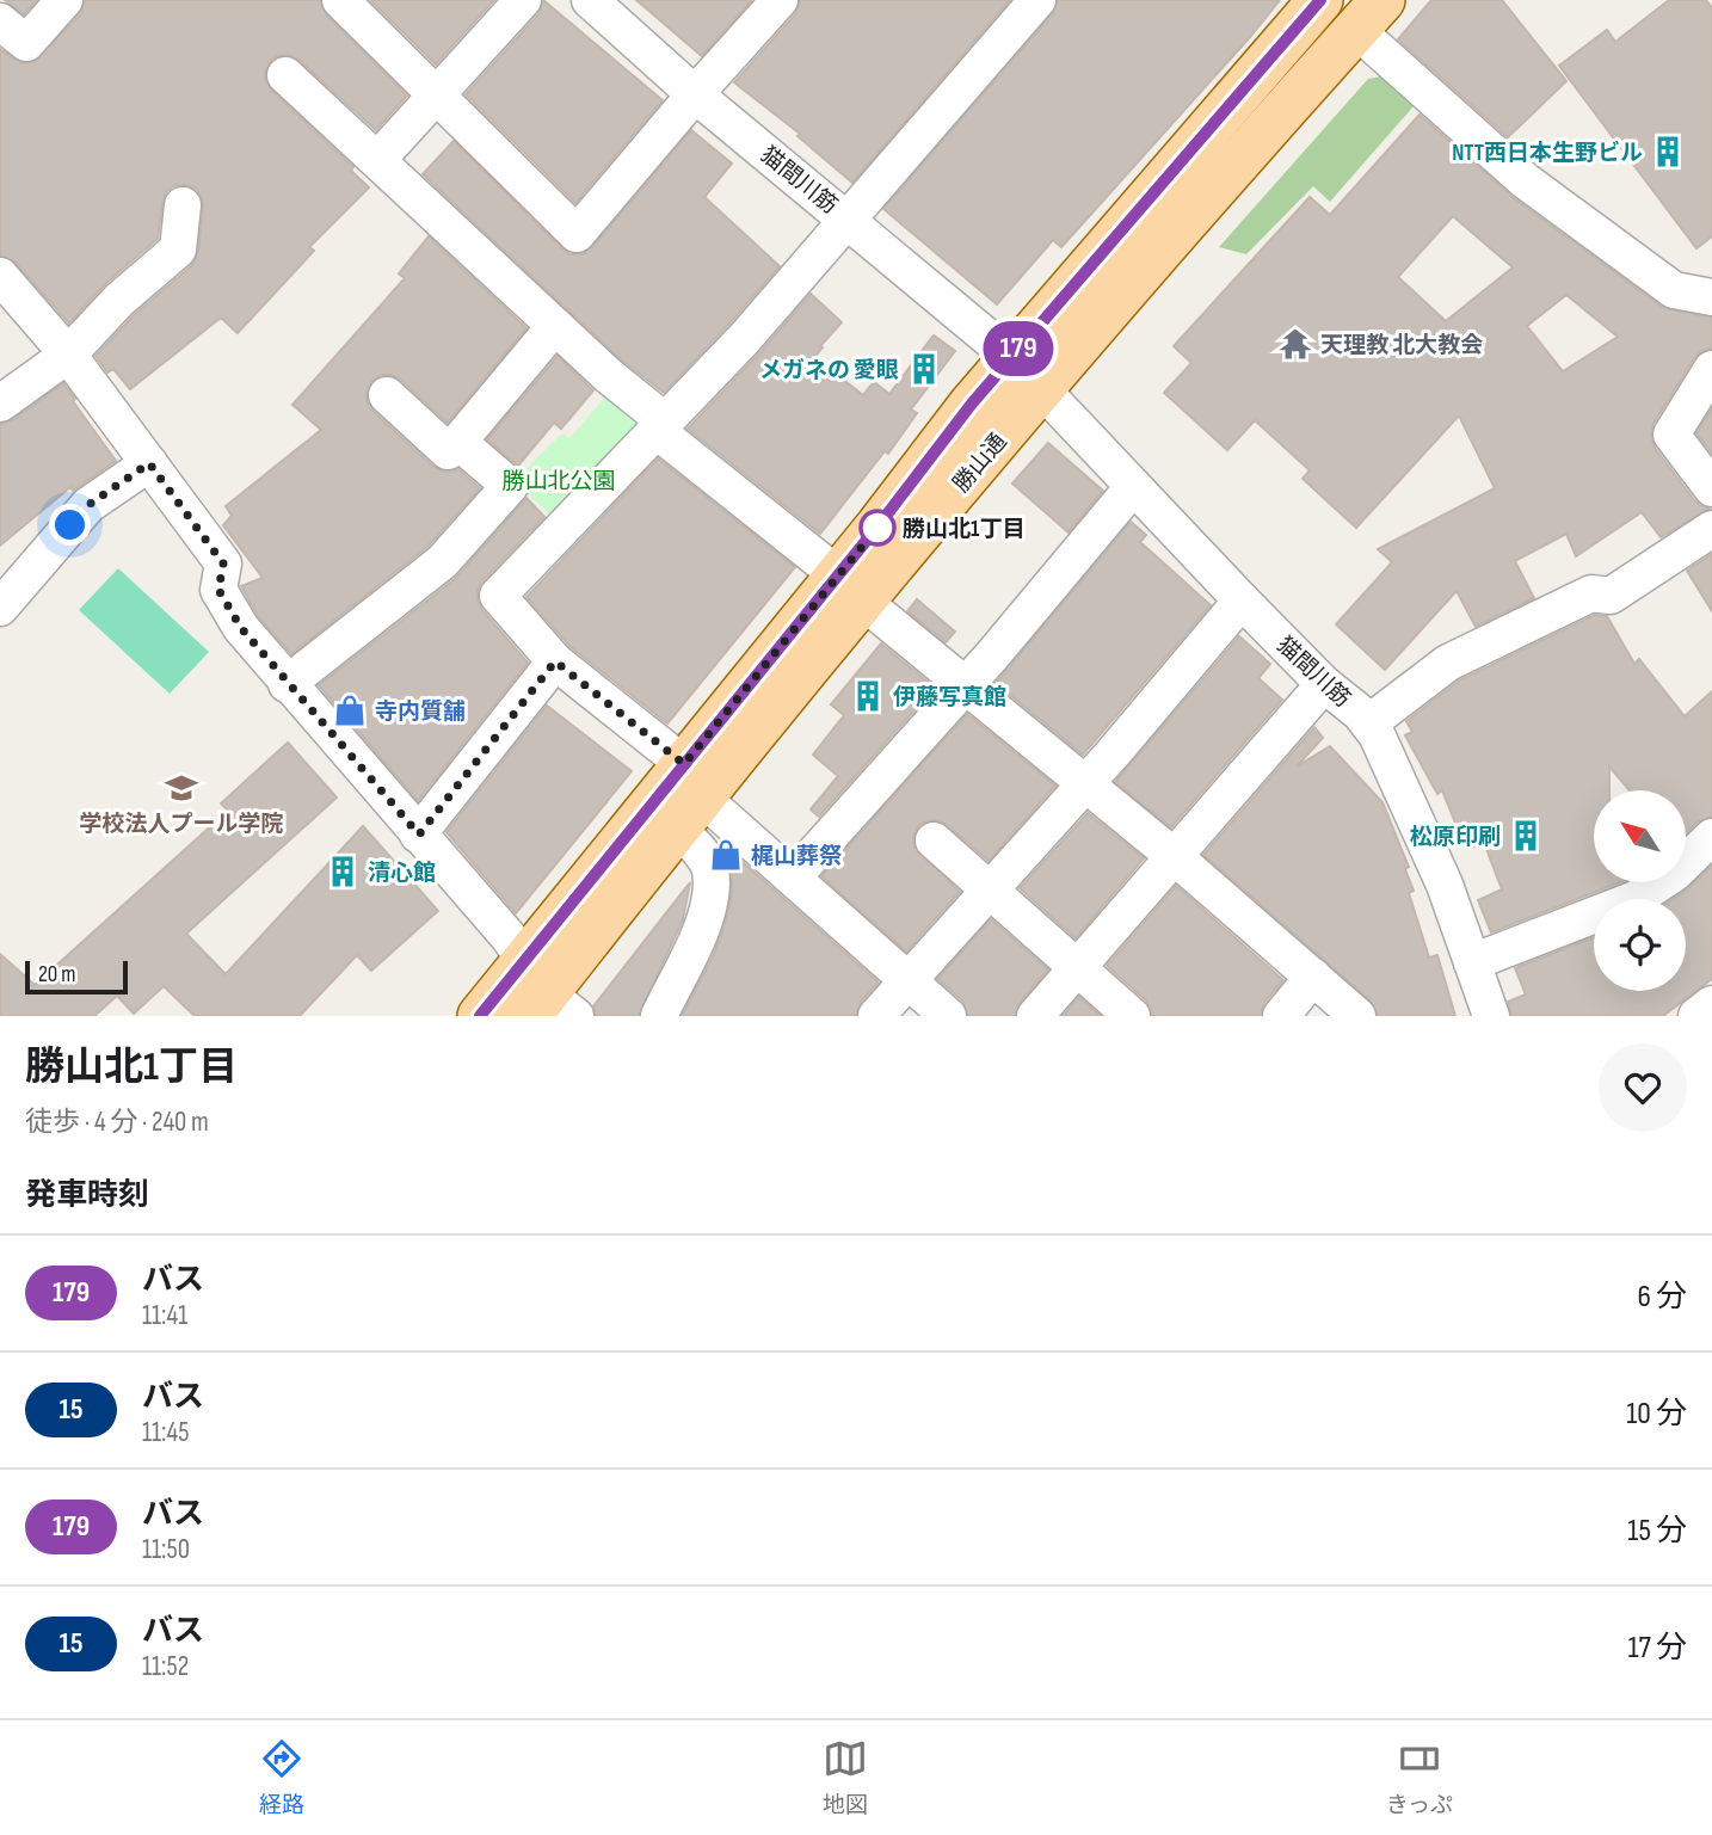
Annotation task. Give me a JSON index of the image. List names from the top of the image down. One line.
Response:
{"streets":{"main road":["勝山通"],"street":["猫間川筋"]},"crossings":[["猫間川筋","勝山通"]],"parks":["勝山北公園"],"places":{"building":["NTT西日本生野ビル","メガネの 愛眼","伊藤写真館","松原印刷","清心館"],"temple":["天理教 北大教会"],"other":["勝山北1丁目"],"shop":["寺内質舗","梶山葬祭"],"school or university":["学校法人プール学院"]},"lines":["bus line 179"],"scale_bar":"20 m","north":"top left","page":{"on_map":"179","scale":"20 m","heading":[["勝山北1丁目","徒歩 · 4 分 · 240 m"],"発車時刻"],"list":[{"mark":"179","name":"バス","note":"11:41","value":"6 分"},{"mark":"15","name":"バス","note":"11:45","value":"10 分"},{"mark":"179","name":"バス","note":"11:50","value":"15 分"},{"mark":"15","name":"バス","note":"11:52","value":"17 分"}],"tabs":["経路","地図","きっぷ"]}}
